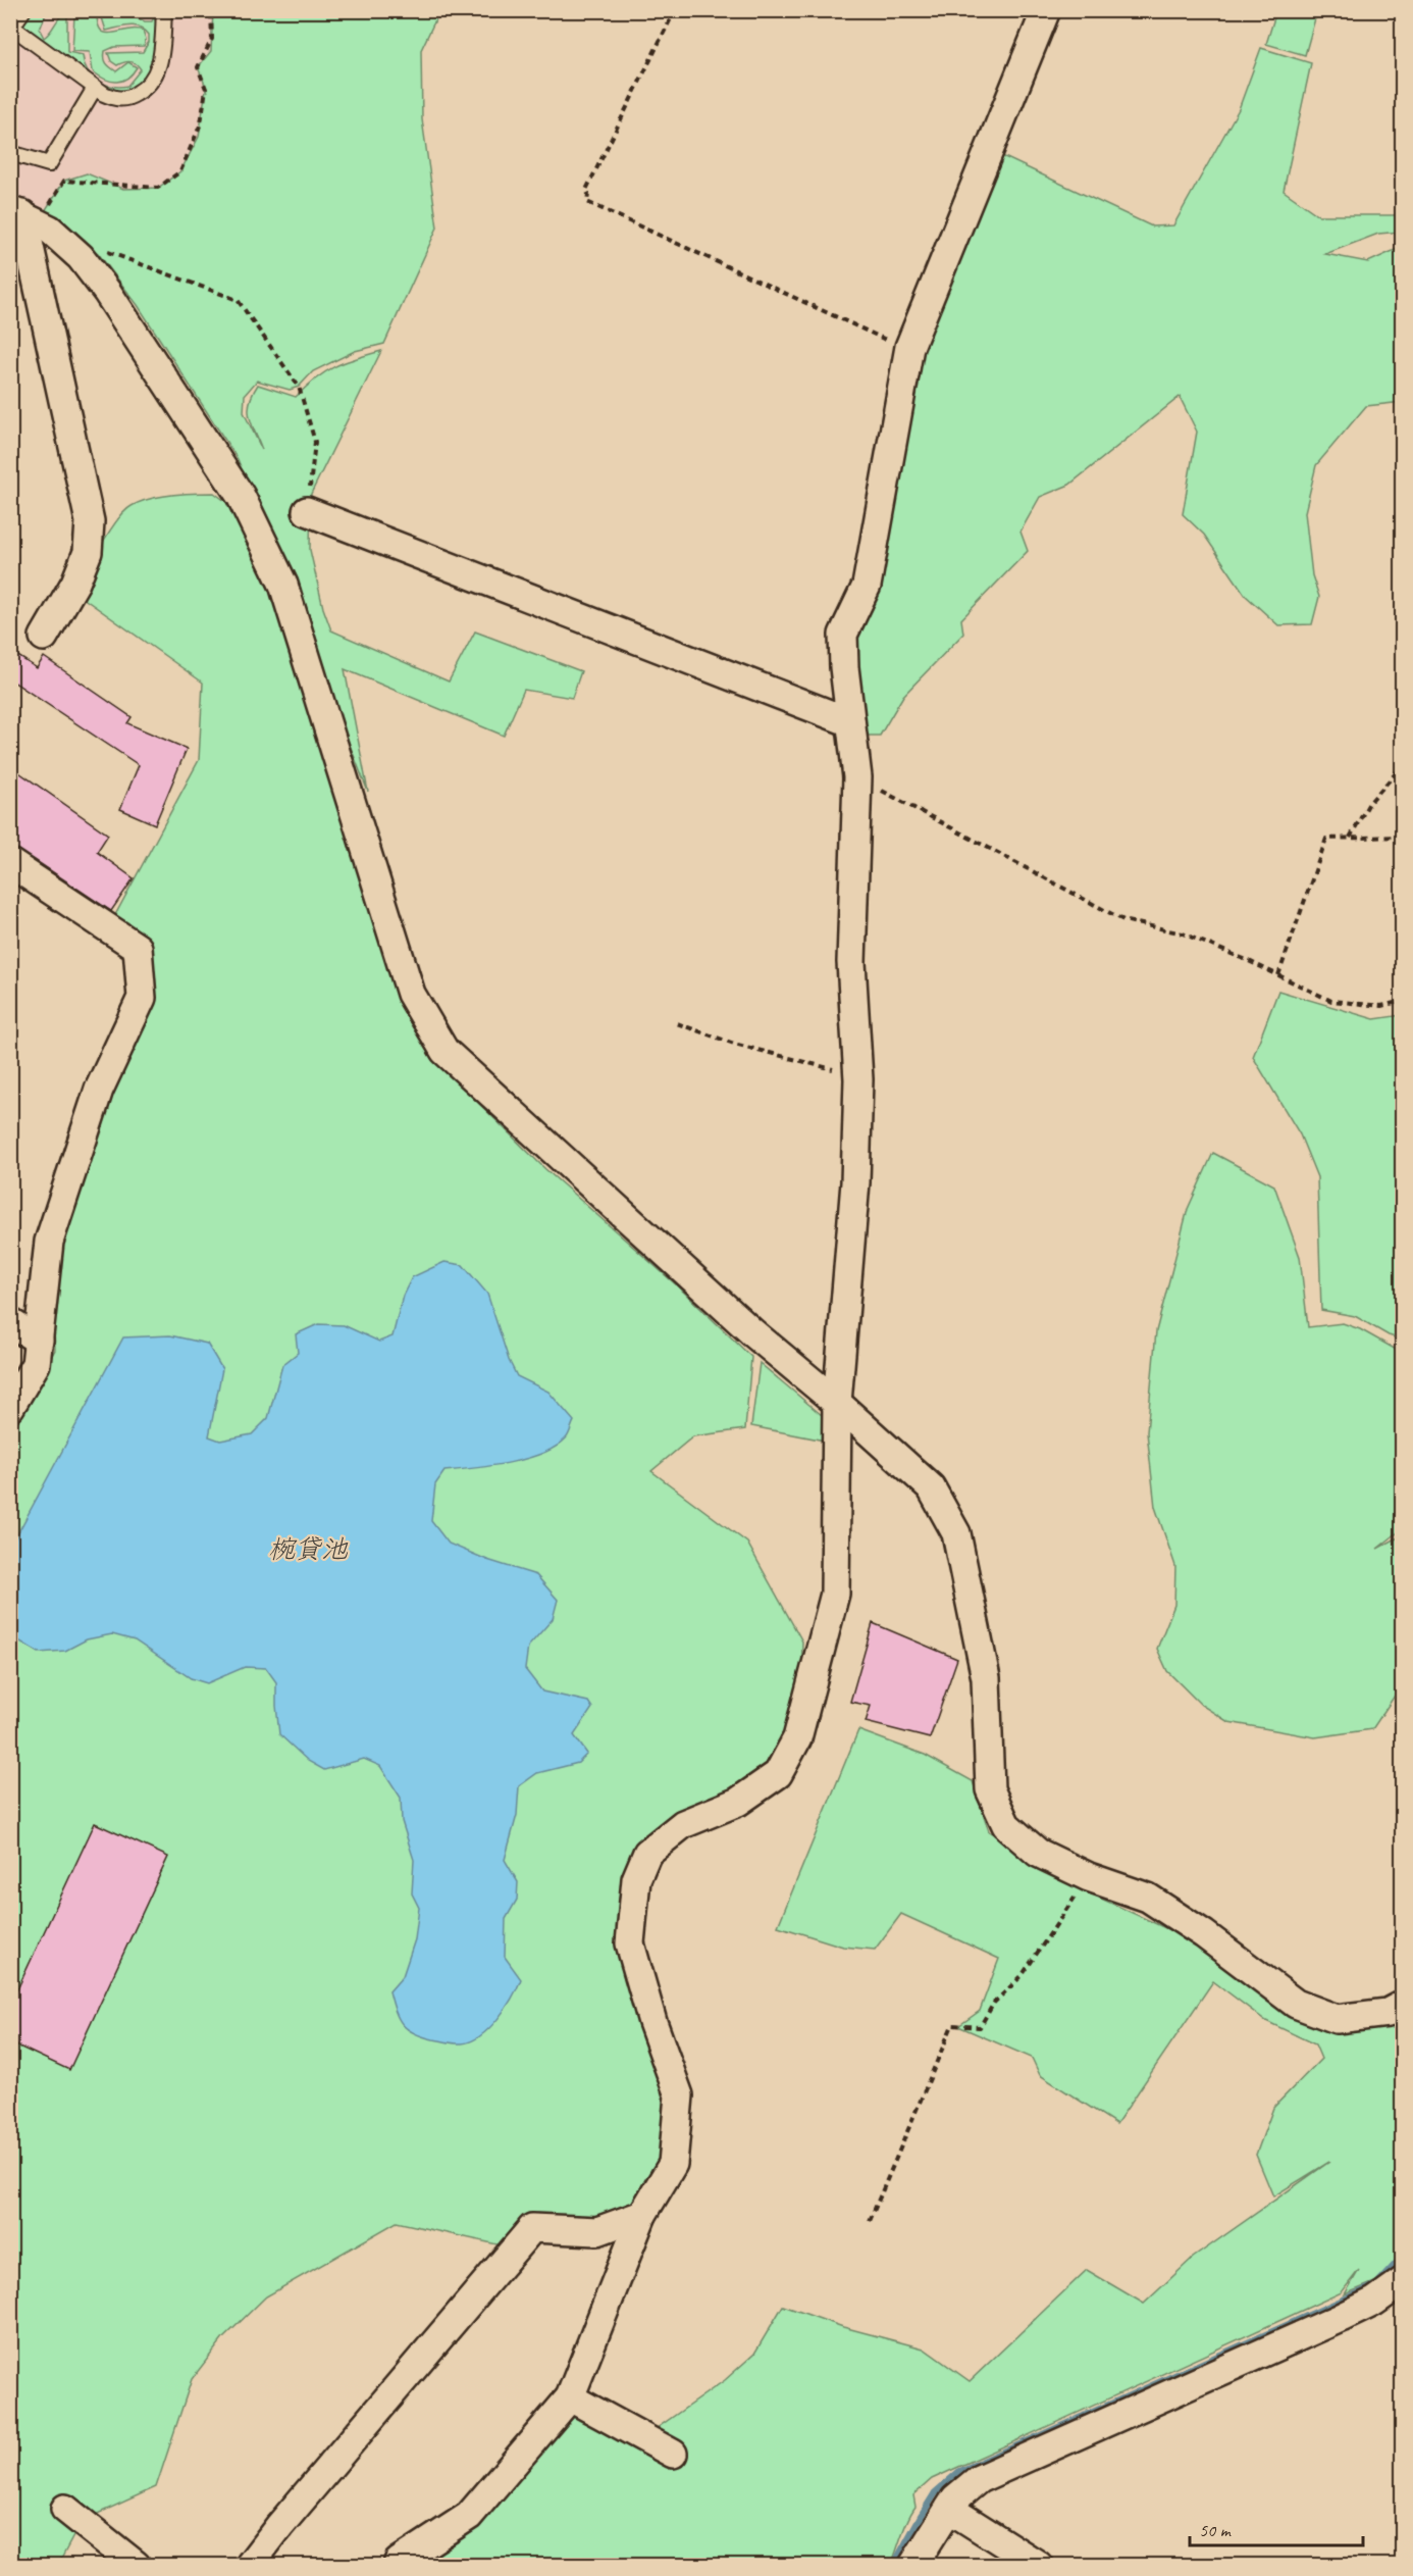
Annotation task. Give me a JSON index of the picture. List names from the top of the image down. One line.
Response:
{"water":["椀貸池"],"scale_bar":"50 m"}
